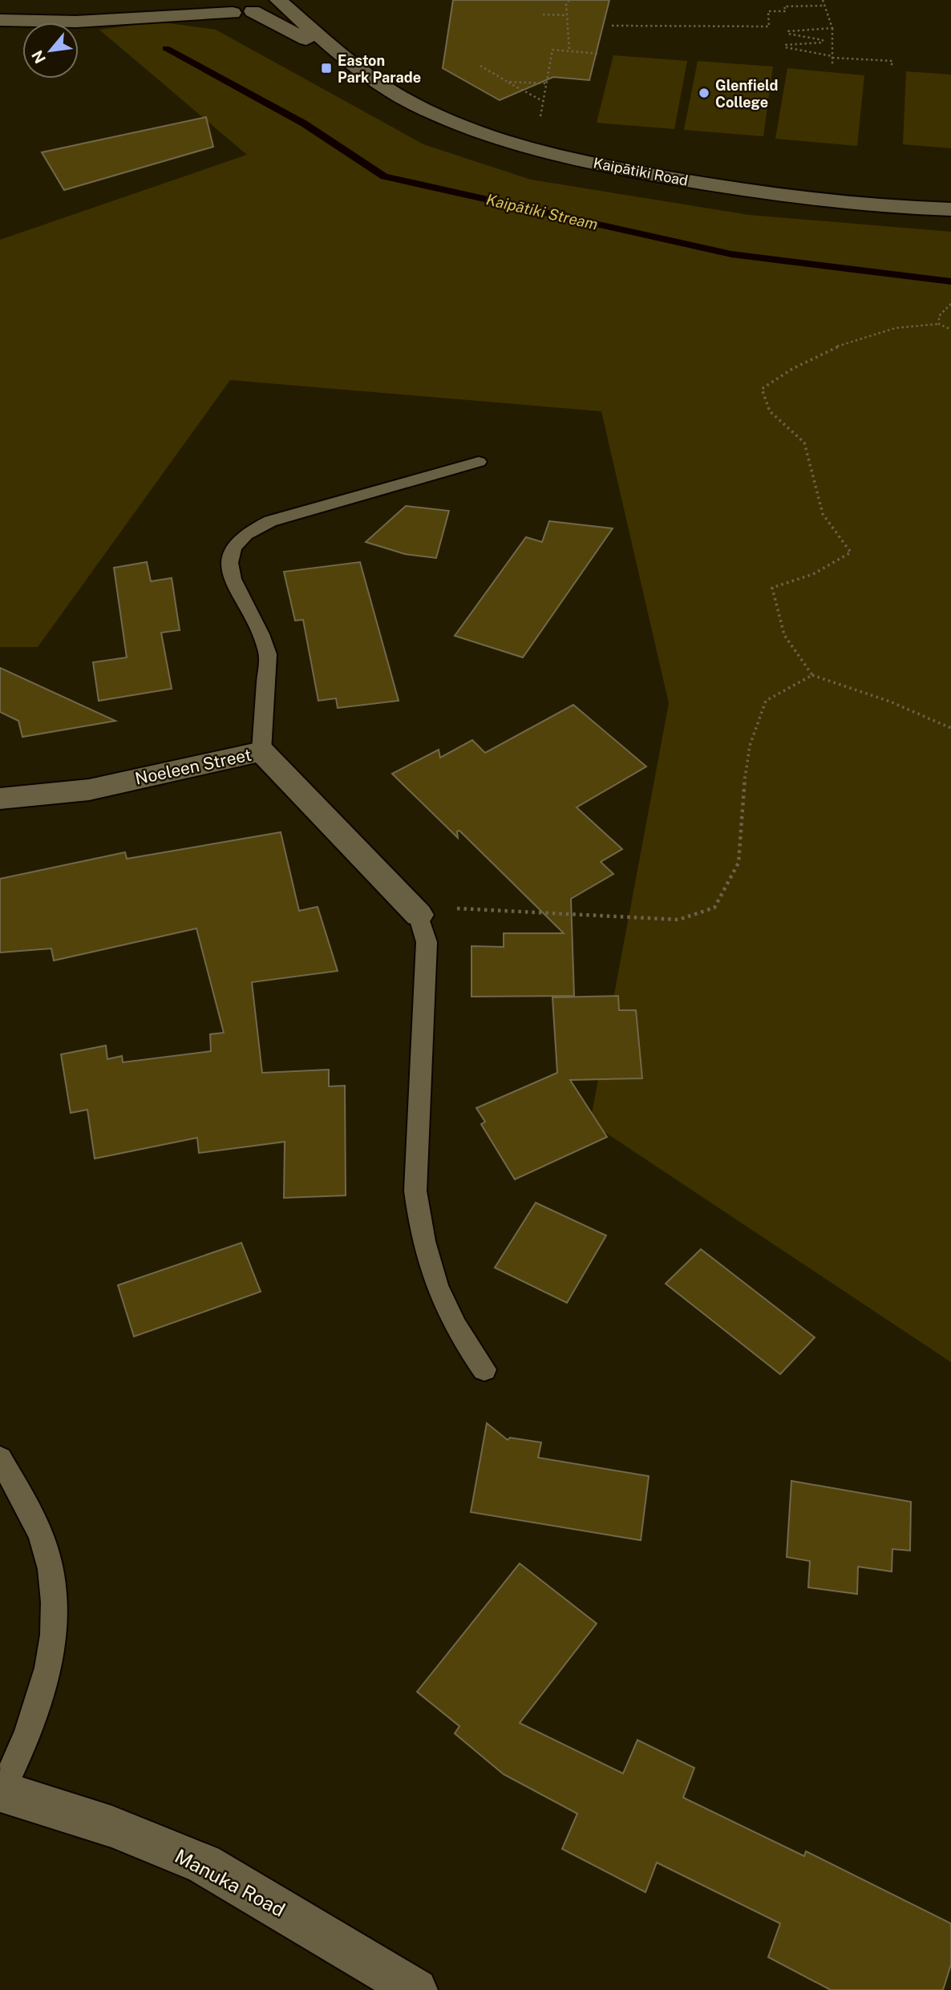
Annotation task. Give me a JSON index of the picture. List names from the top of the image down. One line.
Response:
{"streets":{"main road":["Kaipātiki Road","Noeleen Street","Manuka Road"]},"water":["Kaipātiki Stream"],"places":{"transit":["Easton Park Parade"],"other":["Glenfield College"]},"north":"bottom left"}
